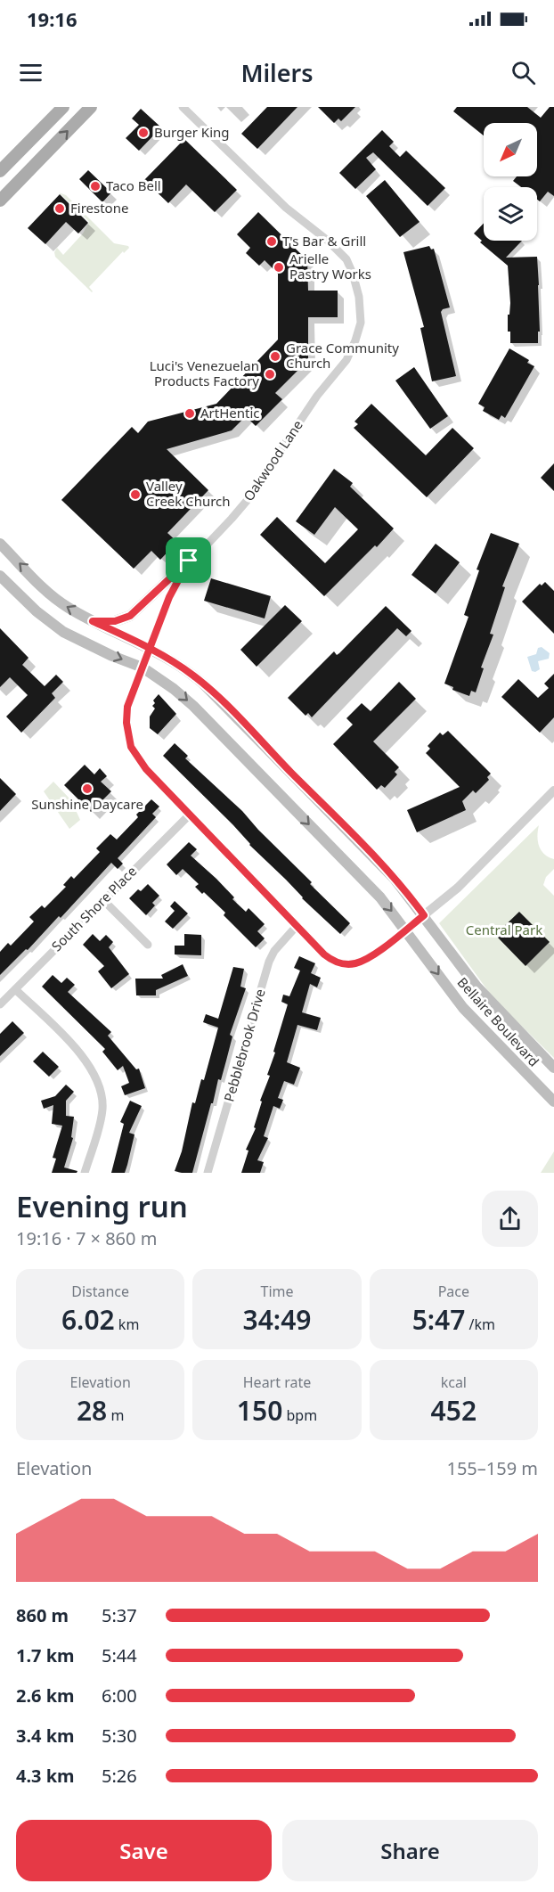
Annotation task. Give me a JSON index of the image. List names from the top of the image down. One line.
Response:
{"streets":{"main road":["Bellaire Boulevard"],"street":["Oakwood Lane","South Shore Place","Pebblebrook Drive"]},"crossings":[["Oakwood Lane","South Shore Place"],["Oakwood Lane","Bellaire Boulevard"],["Oakwood Lane","Pebblebrook Drive"]],"parks":["Central Park"],"places":["Burger King","Taco Bell","Firestone","T's Bar & Grill","Arielle Pastry Works","Grace Community Church","Luci's Venezuelan Products Factory","ArtHentic","Valley Creek Church","Sunshine Daycare"],"north":"bottom left","page":{"status":"19:16","header":"Milers","heading":["Evening run","19:16 · 7 × 860 m"],"stats":[["Distance","6.02 km"],["Time","34:49"],["Pace","5:47 /km"],["Elevation","28 m"],["Heart rate","150 bpm"],["kcal","452"]],"chart":["Elevation","155–159 m"],"list":[{"name":"860 m","note":"5:37"},{"name":"1.7 km","note":"5:44"},{"name":"2.6 km","note":"6:00"},{"name":"3.4 km","note":"5:30"},{"name":"4.3 km","note":"5:26"}],"buttons":["Save","Share"]}}
